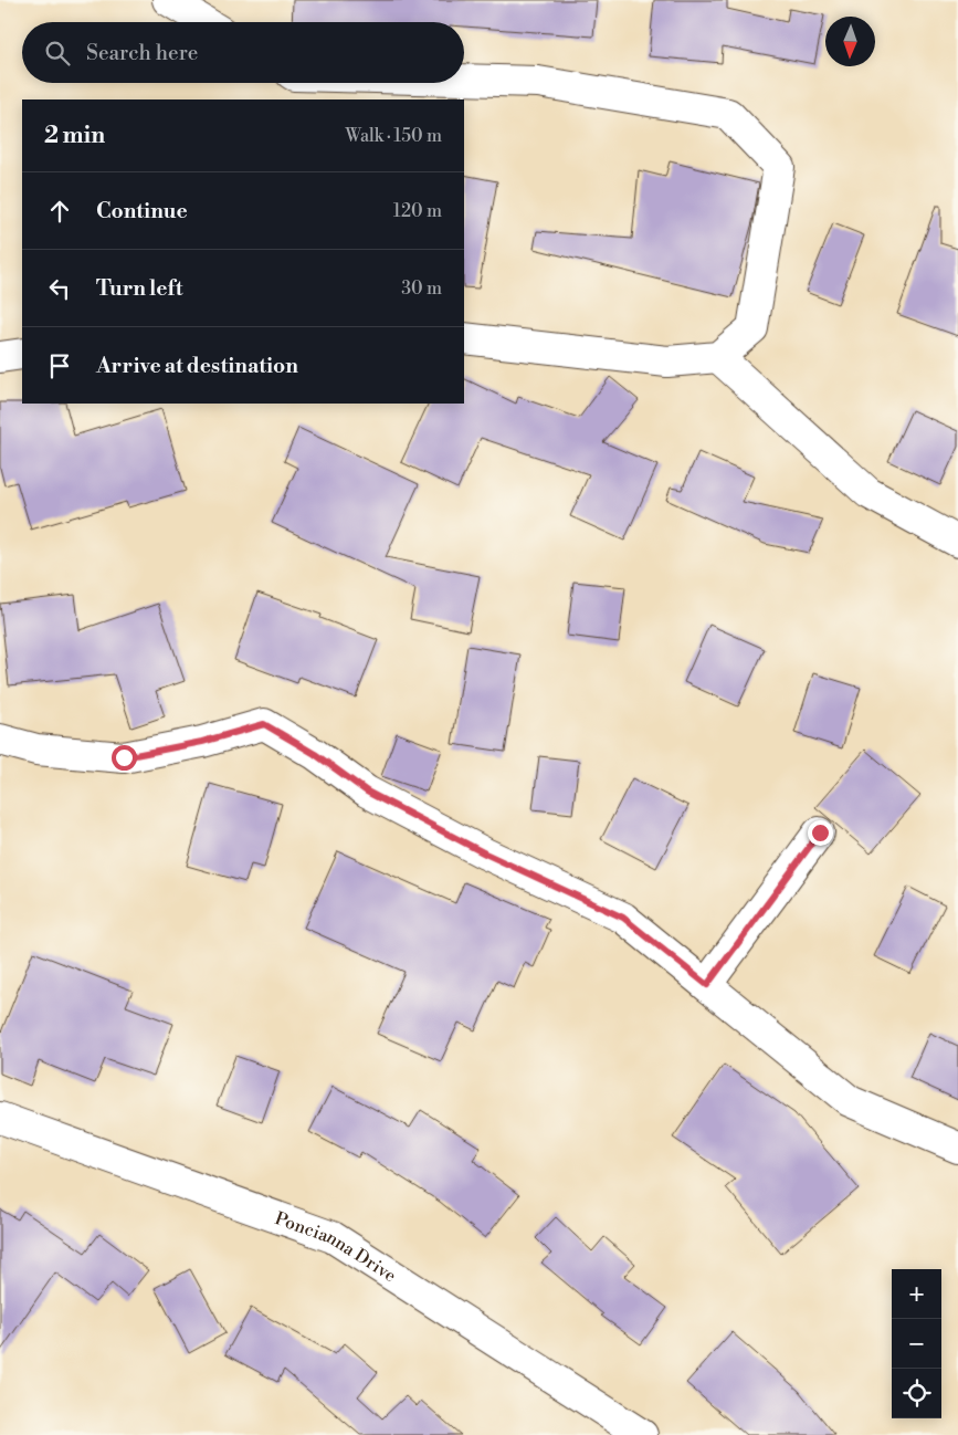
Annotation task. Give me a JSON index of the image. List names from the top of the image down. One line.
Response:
{"streets":{"street":["Poncianna Drive"]},"north":"bottom","page":{"search":"Search here","heading":["2 min","Walk · 150 m"],"list":[["Continue","120 m"],["Turn left","30 m"],"Arrive at destination"],"map_buttons":["+","−"]}}
